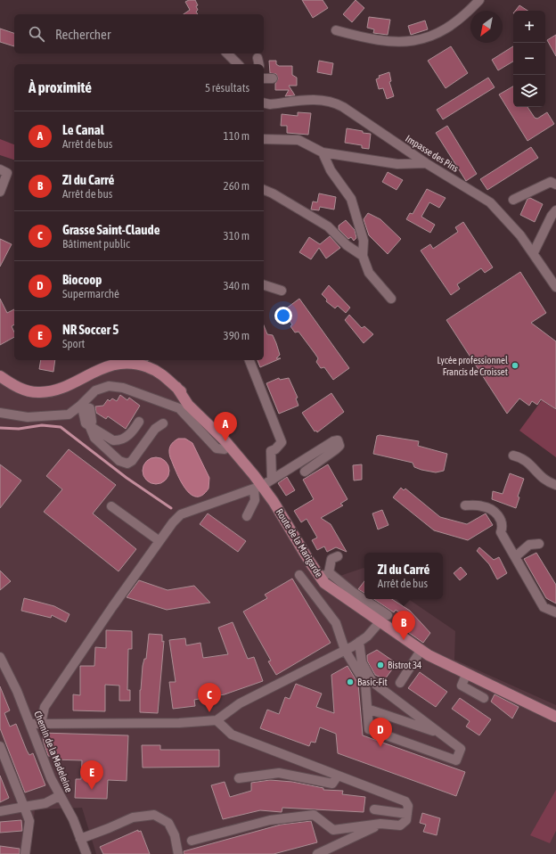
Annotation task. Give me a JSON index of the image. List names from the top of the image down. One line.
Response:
{"streets":{"main road":["Route de la Marigarde"],"street":["Impasse des Pins","Chemin de la Madeleine"]},"places":["Lycée professionnel Francis de Croisset","Bistrot 34","Basic-Fit"],"north":"bottom left","page":{"map_buttons":["+","−"],"search":"Rechercher","heading":["À proximité","5 résultats"],"list":[{"mark":"A","name":"Le Canal","note":"Arrêt de bus","value":"110 m"},{"mark":"B","name":"ZI du Carré","note":"Arrêt de bus","value":"260 m"},{"mark":"C","name":"Grasse Saint-Claude","note":"Bâtiment public","value":"310 m"},{"mark":"D","name":"Biocoop","note":"Supermarché","value":"340 m"},{"mark":"E","name":"NR Soccer 5","note":"Sport","value":"390 m"}],"pins":["A","B","C","D","E"],"popup":["ZI du Carré","Arrêt de bus"]}}
